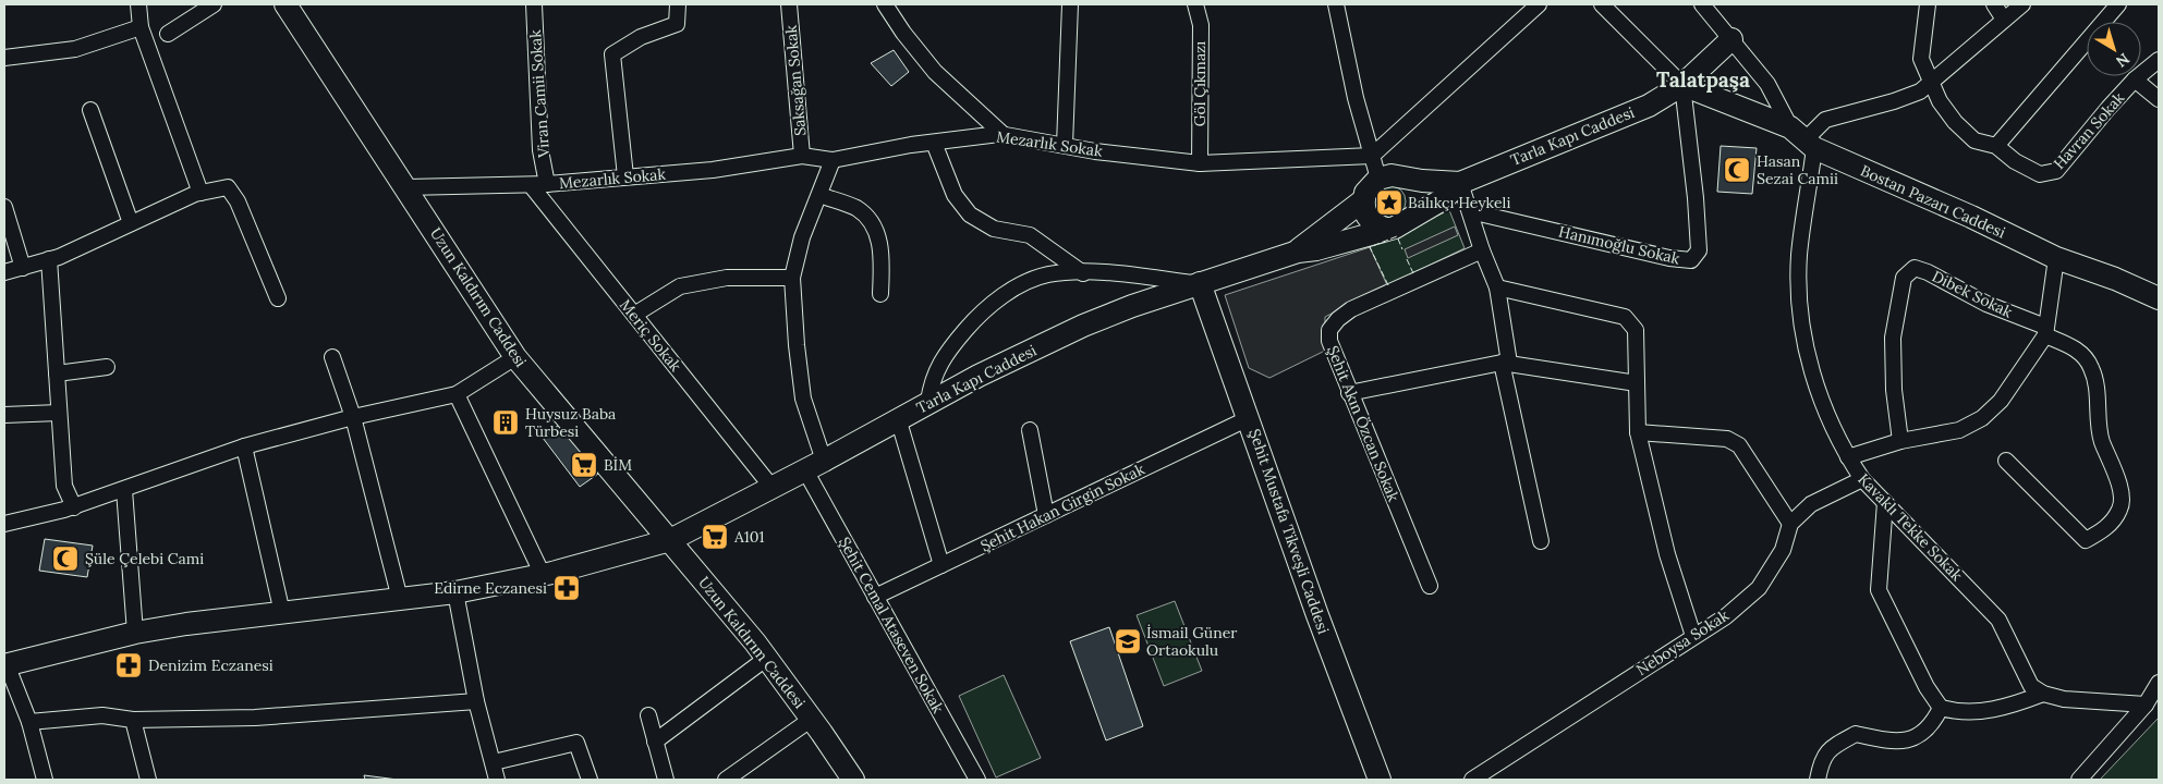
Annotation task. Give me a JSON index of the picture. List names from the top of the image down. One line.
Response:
{"streets":{"street":["Saksağan Sokak","Göl Çıkmazı","Viran Camii Sokak","Havran Sokak","Tarla Kapı Caddesi","Mezarlık Sokak","Bostan Pazarı Caddesi","Hanımoğlu Sokak","Dibek Sokak","Uzun Kaldırım Caddesi","Meriç Sokak","Şehit Akın Özcan Sokak","Şehit Hakan Girgin Sokak","Kavaklı Tekke Sokak","Şehit Mustafa Tikveşli Caddesi","Şehit Cemal Ataseven Sokak","Neboysa Sokak"]},"crossings":[["Saksağan Sokak","Mezarlık Sokak"],["Göl Çıkmazı","Mezarlık Sokak"],["Viran Camii Sokak","Mezarlık Sokak"],["Tarla Kapı Caddesi","Bostan Pazarı Caddesi"],["Tarla Kapı Caddesi","Hanımoğlu Sokak"],["Tarla Kapı Caddesi","Uzun Kaldırım Caddesi"],["Tarla Kapı Caddesi","Meriç Sokak"],["Tarla Kapı Caddesi","Şehit Mustafa Tikveşli Caddesi"],["Tarla Kapı Caddesi","Şehit Cemal Ataseven Sokak"],["Mezarlık Sokak","Uzun Kaldırım Caddesi"],["Mezarlık Sokak","Meriç Sokak"],["Mezarlık Sokak","Şehit Cemal Ataseven Sokak"],["Bostan Pazarı Caddesi","Hanımoğlu Sokak"],["Bostan Pazarı Caddesi","Kavaklı Tekke Sokak"],["Şehit Hakan Girgin Sokak","Şehit Mustafa Tikveşli Caddesi"],["Şehit Hakan Girgin Sokak","Şehit Cemal Ataseven Sokak"]],"districts":["Talatpaşa"],"places":{"mosque":["Hasan Sezai Camii","Şüle Çelebi Cami"],"place":["Balıkçı Heykeli"],"building":["Huysuz Baba Türbesi"],"supermarket":["BİM","A101"],"pharmacy":["Edirne Eczanesi","Denizim Eczanesi"],"school or university":["İsmail Güner Ortaokulu"]},"north":"bottom right"}
